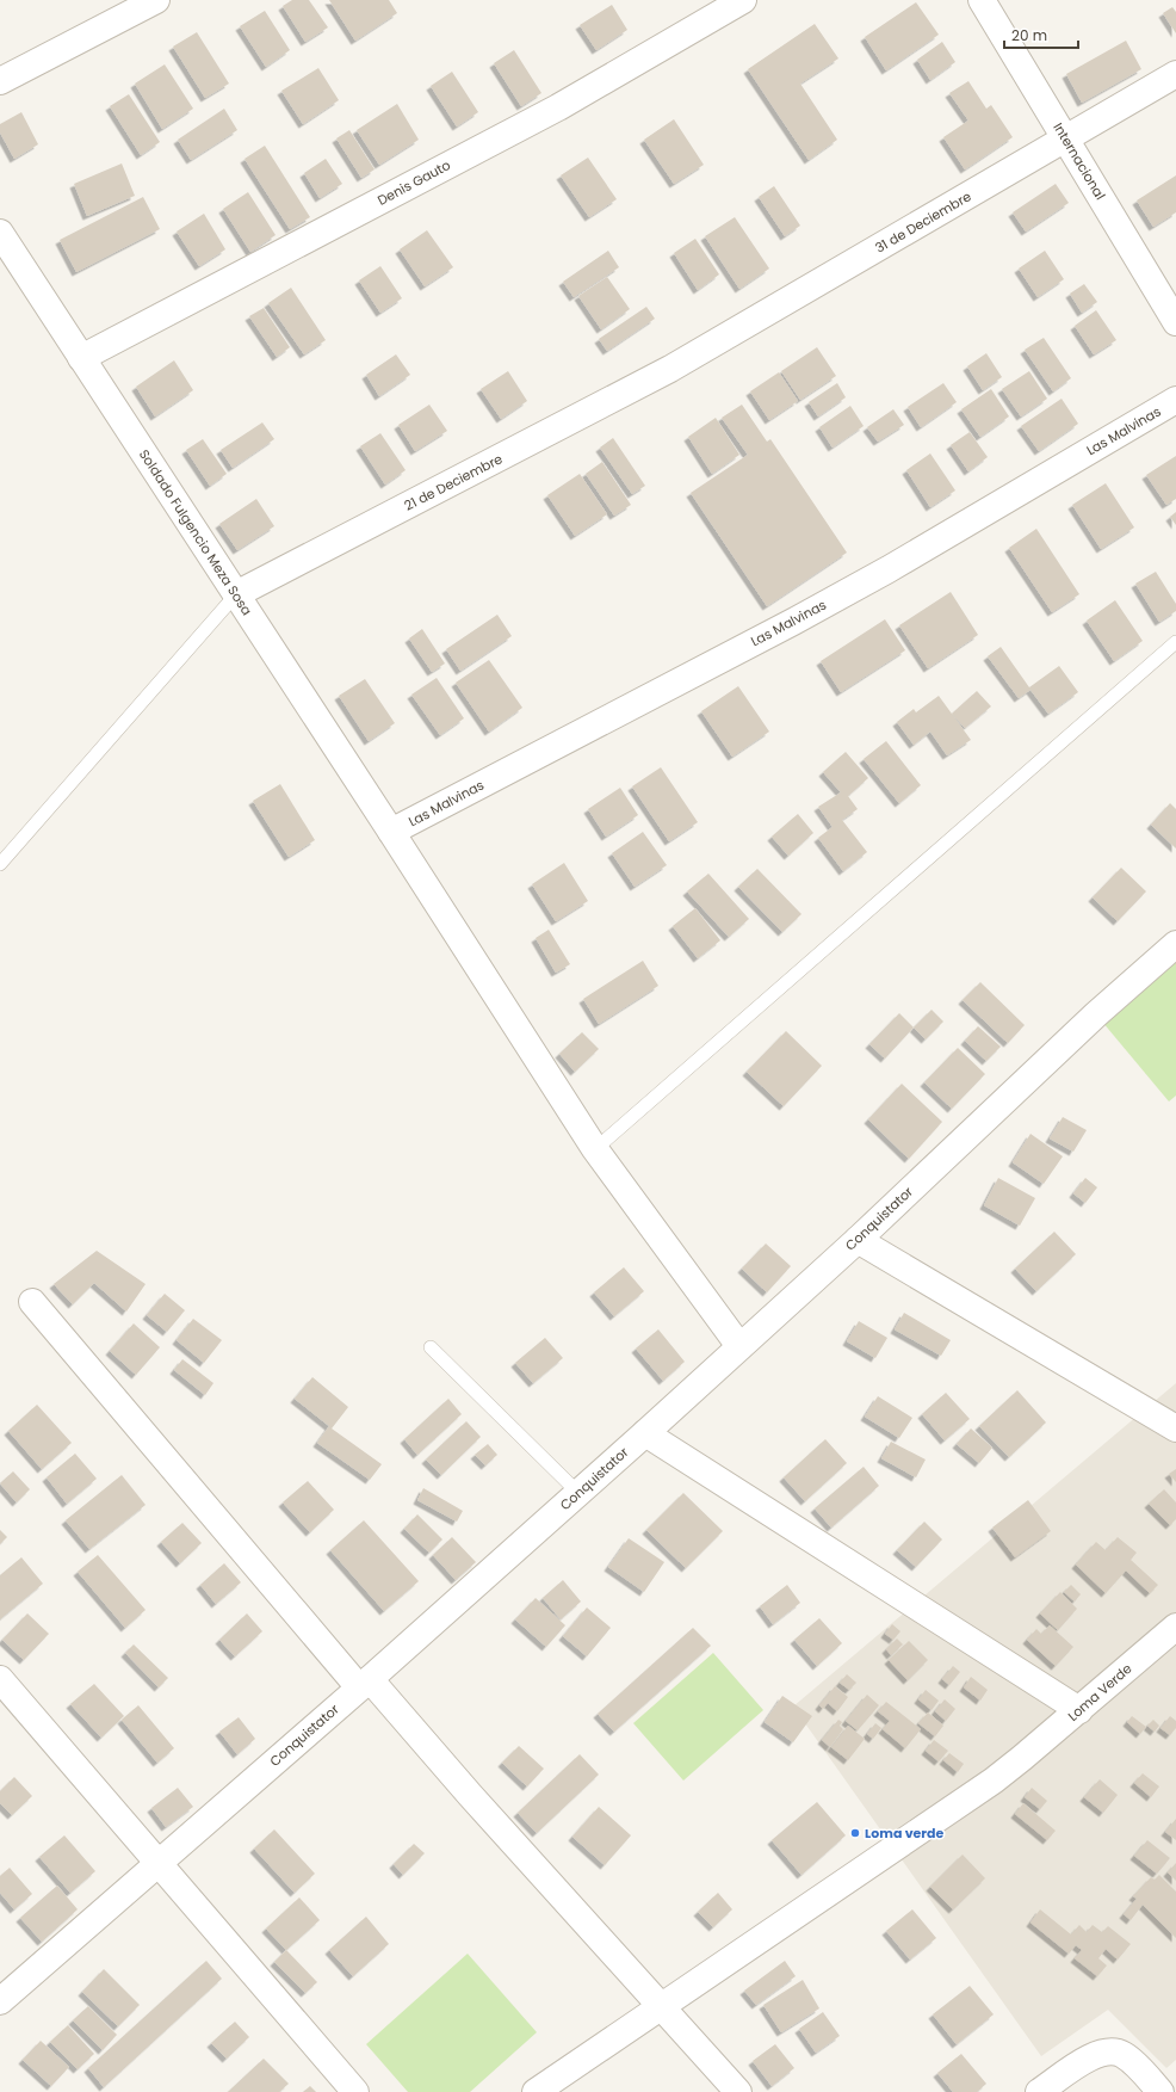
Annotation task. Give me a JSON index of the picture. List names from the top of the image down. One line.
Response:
{"streets":{"street":["Internacional","Denis Gauto","31 de Deciembre","Las Malvinas","21 de Deciembre","Soldado Fulgencio Meza Sosa","Conquistator","Loma Verde"]},"crossings":[["Internacional","31 de Deciembre"],["Denis Gauto","Soldado Fulgencio Meza Sosa"],["31 de Deciembre","21 de Deciembre"],["Las Malvinas","Soldado Fulgencio Meza Sosa"],["21 de Deciembre","Soldado Fulgencio Meza Sosa"],["Soldado Fulgencio Meza Sosa","Conquistator"]],"places":["Loma verde"],"scale_bar":"20 m"}
